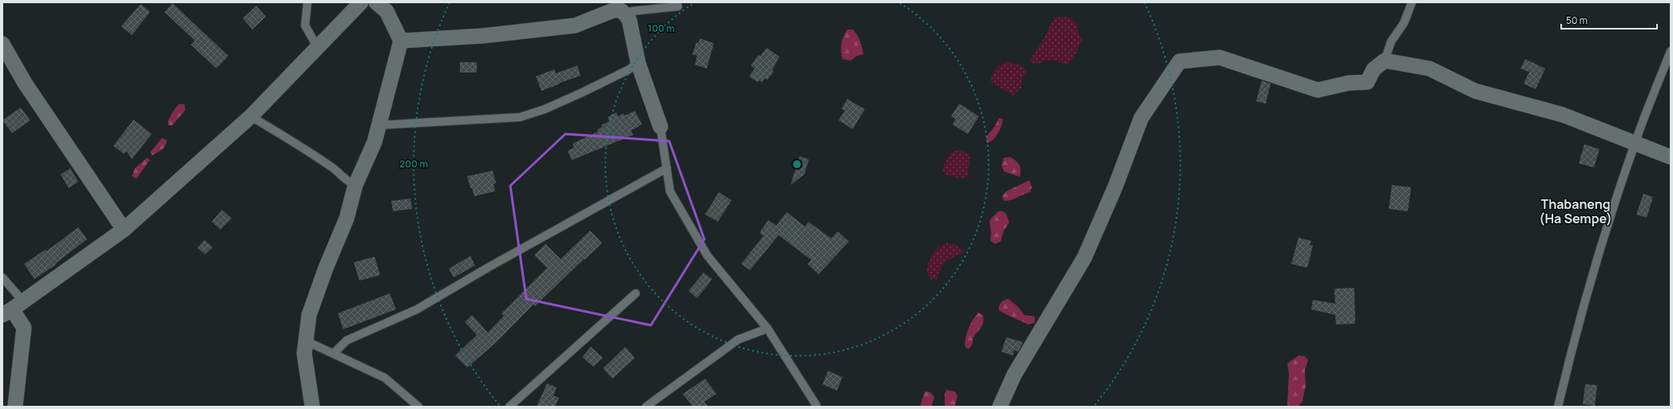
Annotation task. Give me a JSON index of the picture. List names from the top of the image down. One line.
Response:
{"districts":["Thabaneng (Ha Sempe)"],"scale_bar":"50 m","rings":["100 m","200 m"]}
